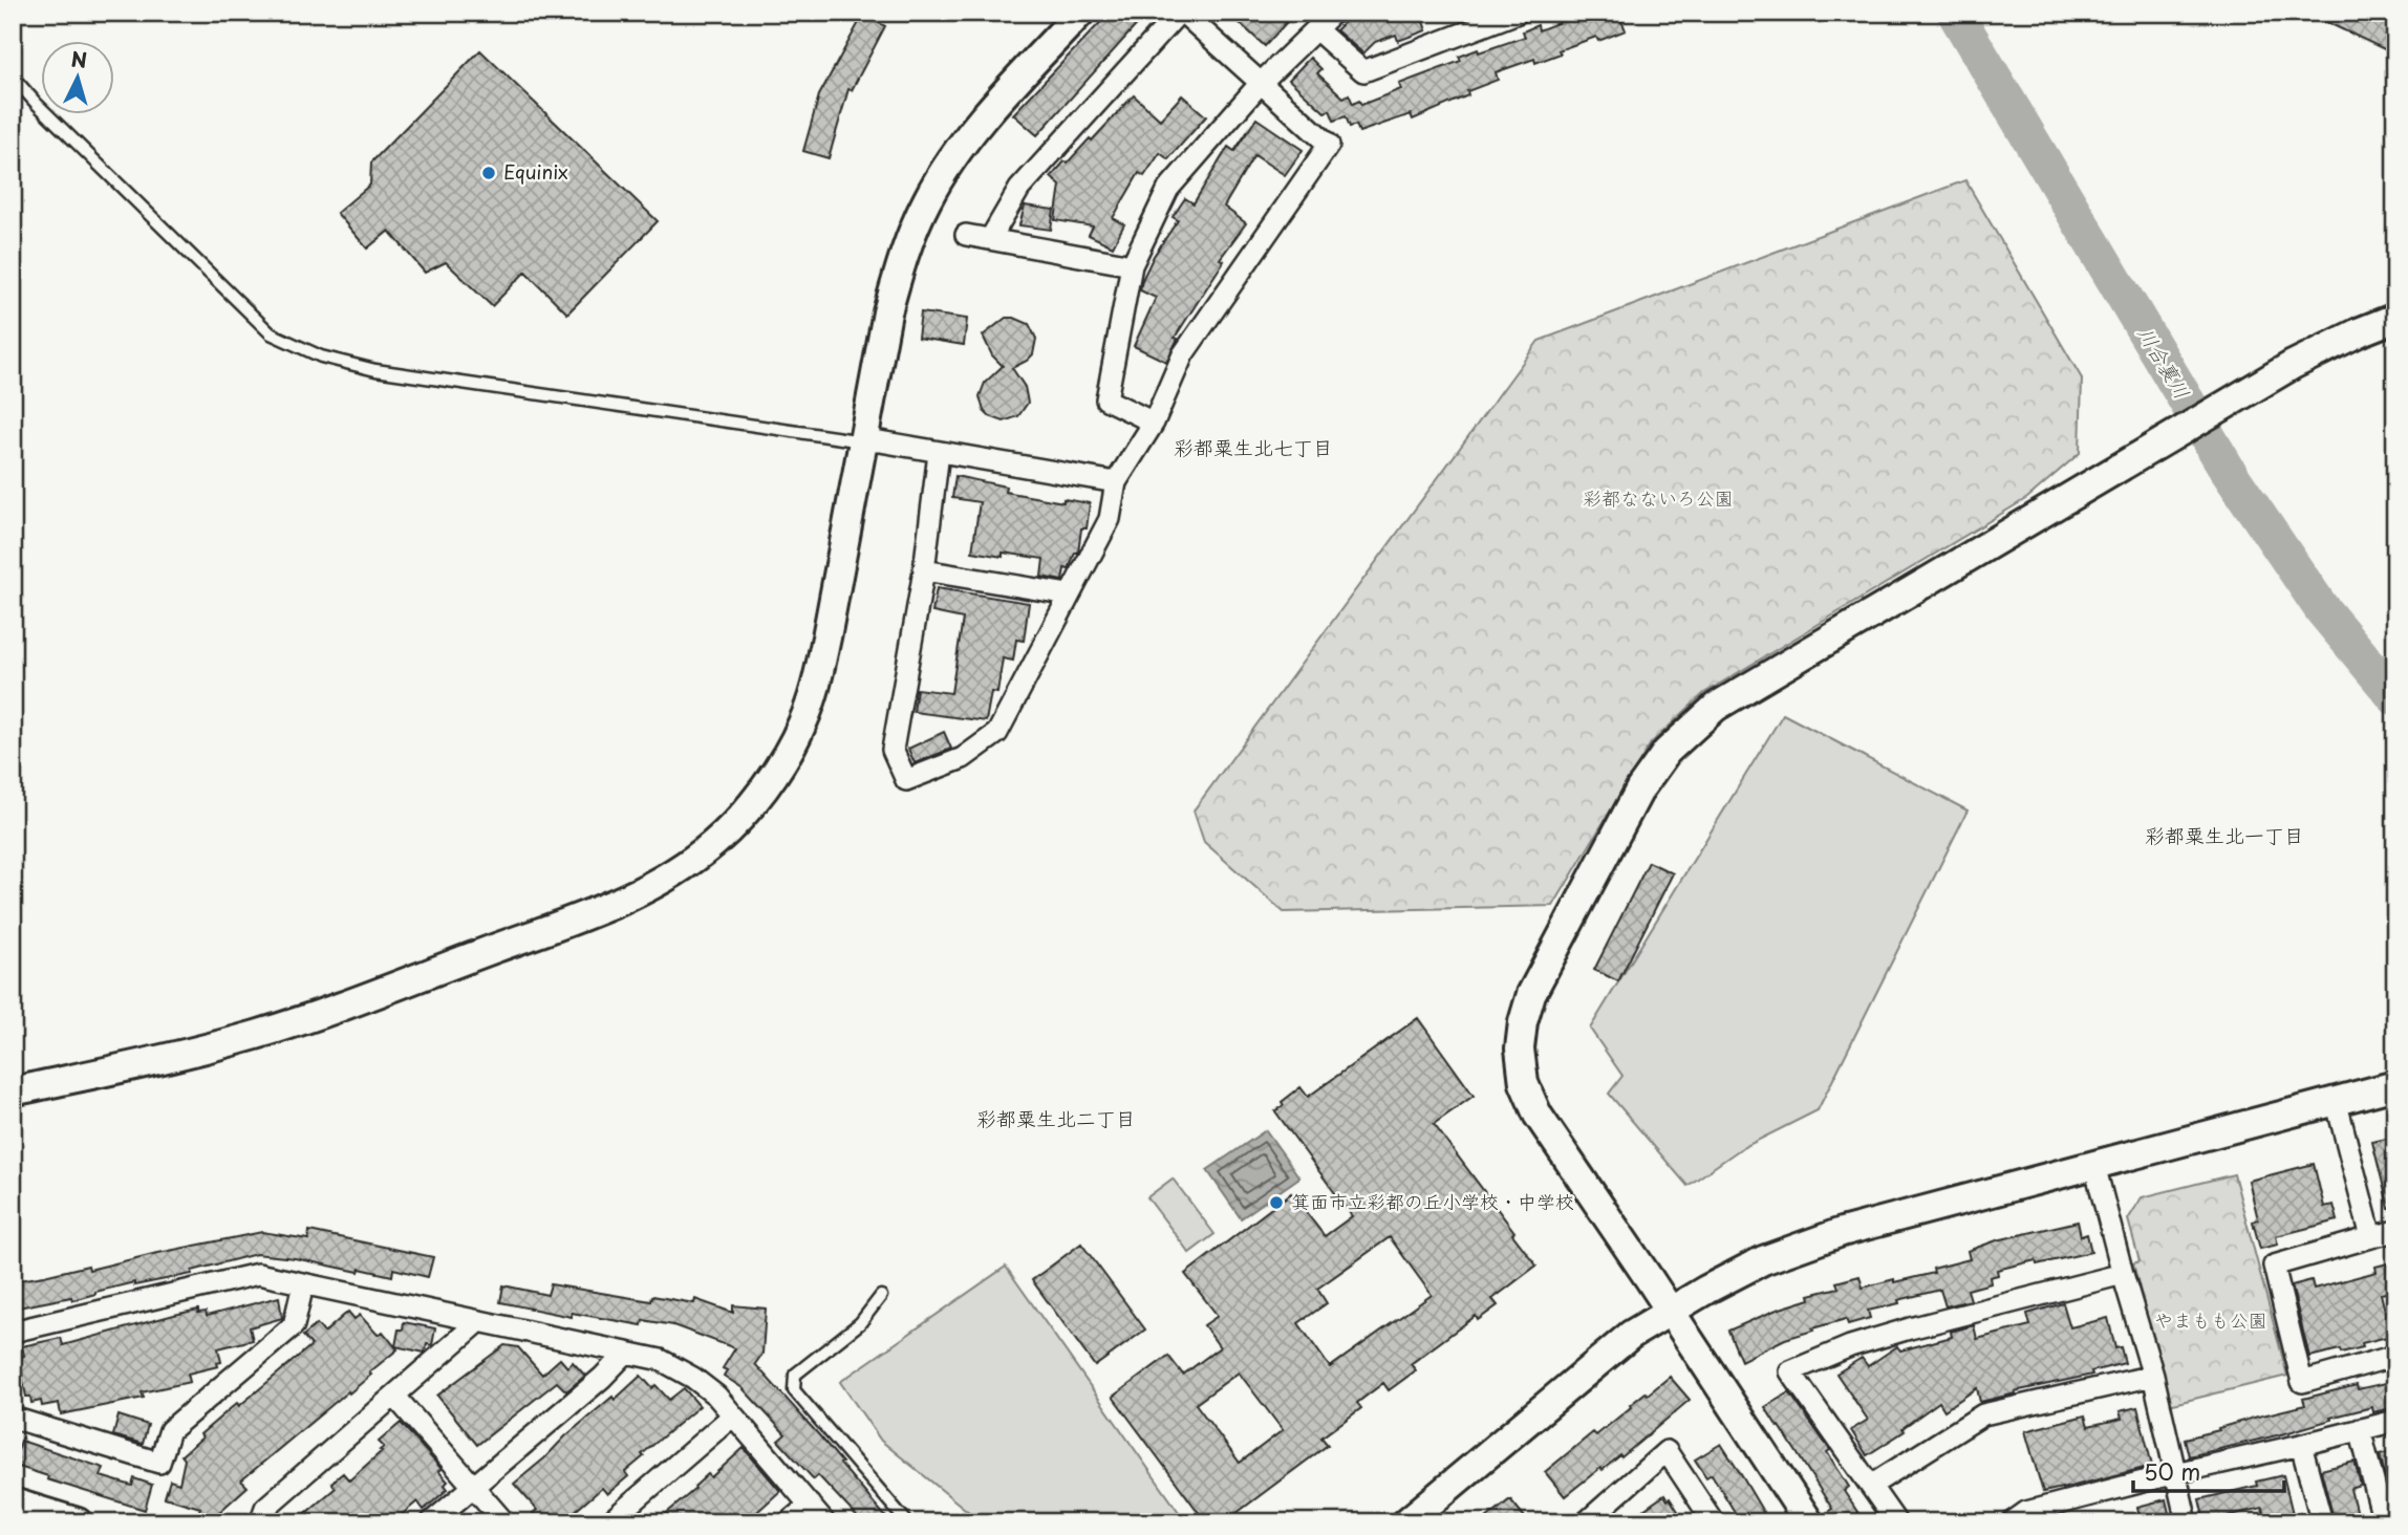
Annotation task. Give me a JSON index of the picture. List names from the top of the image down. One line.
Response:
{"districts":["彩都粟生北七丁目","彩都粟生北一丁目","彩都粟生北二丁目"],"water":["川合裏川"],"parks":["彩都なないろ公園","やまもも公園"],"places":["Equinix","箕面市立彩都の丘小学校・中学校"],"scale_bar":"50 m","north":"top"}
